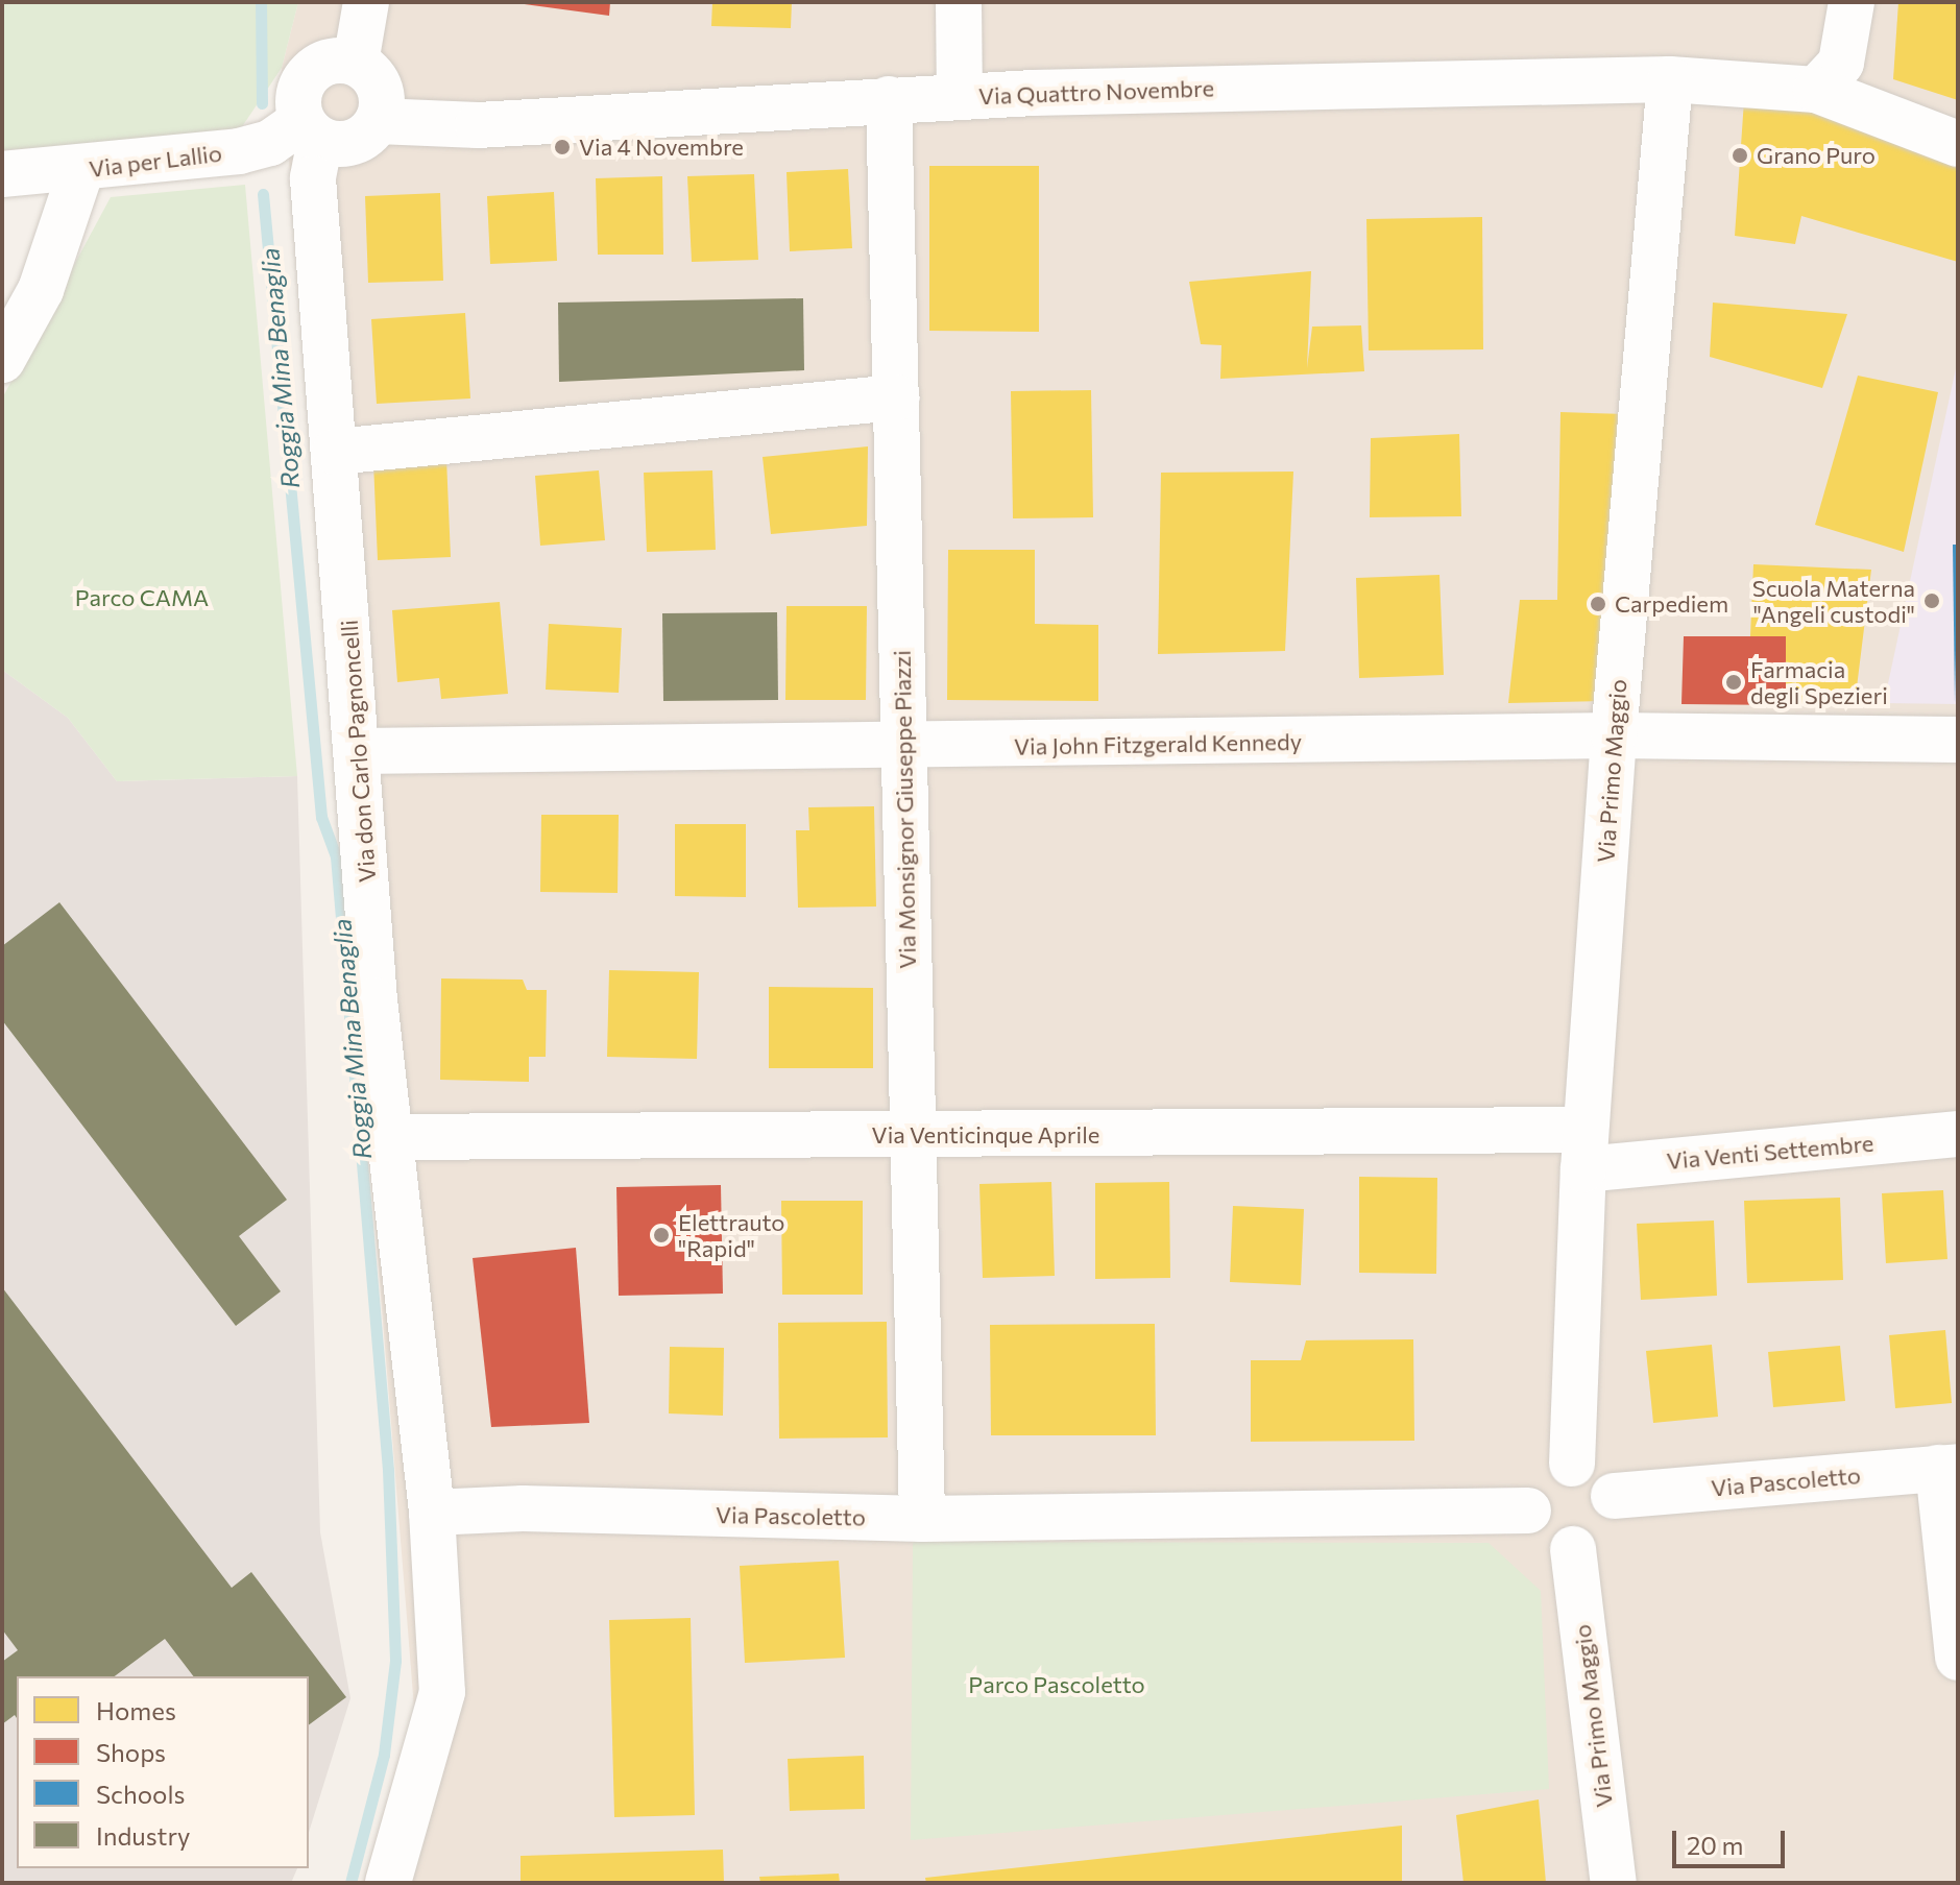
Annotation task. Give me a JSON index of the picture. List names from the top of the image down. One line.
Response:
{"streets":{"street":["Via Quattro Novembre","Via per Lallio","Via John Fitzgerald Kennedy","Via don Carlo Pagnoncelli","Via Primo Maggio","Via Monsignor Giuseppe Piazzi","Via Venticinque Aprile","Via Venti Settembre","Via Pascoletto"]},"crossings":[["Via Quattro Novembre","Via per Lallio"],["Via Quattro Novembre","Via don Carlo Pagnoncelli"],["Via Quattro Novembre","Via Primo Maggio"],["Via Quattro Novembre","Via Monsignor Giuseppe Piazzi"],["Via per Lallio","Via don Carlo Pagnoncelli"],["Via John Fitzgerald Kennedy","Via don Carlo Pagnoncelli"],["Via John Fitzgerald Kennedy","Via Primo Maggio"],["Via John Fitzgerald Kennedy","Via Monsignor Giuseppe Piazzi"],["Via don Carlo Pagnoncelli","Via Venticinque Aprile"],["Via don Carlo Pagnoncelli","Via Pascoletto"],["Via Primo Maggio","Via Venticinque Aprile"],["Via Primo Maggio","Via Venti Settembre"],["Via Primo Maggio","Via Pascoletto"],["Via Monsignor Giuseppe Piazzi","Via Venticinque Aprile"],["Via Monsignor Giuseppe Piazzi","Via Pascoletto"],["Via Venticinque Aprile","Via Venti Settembre"]],"water":["Roggia Mina Benaglia"],"parks":["Parco CAMA","Parco Pascoletto"],"places":["Via 4 Novembre","Grano Puro","Scuola Materna \"Angeli custodi\"","Carpediem","Farmacia degli Spezieri","Elettrauto \"Rapid\""],"legend":["Homes","Shops","Schools","Industry"],"scale_bar":"20 m"}
